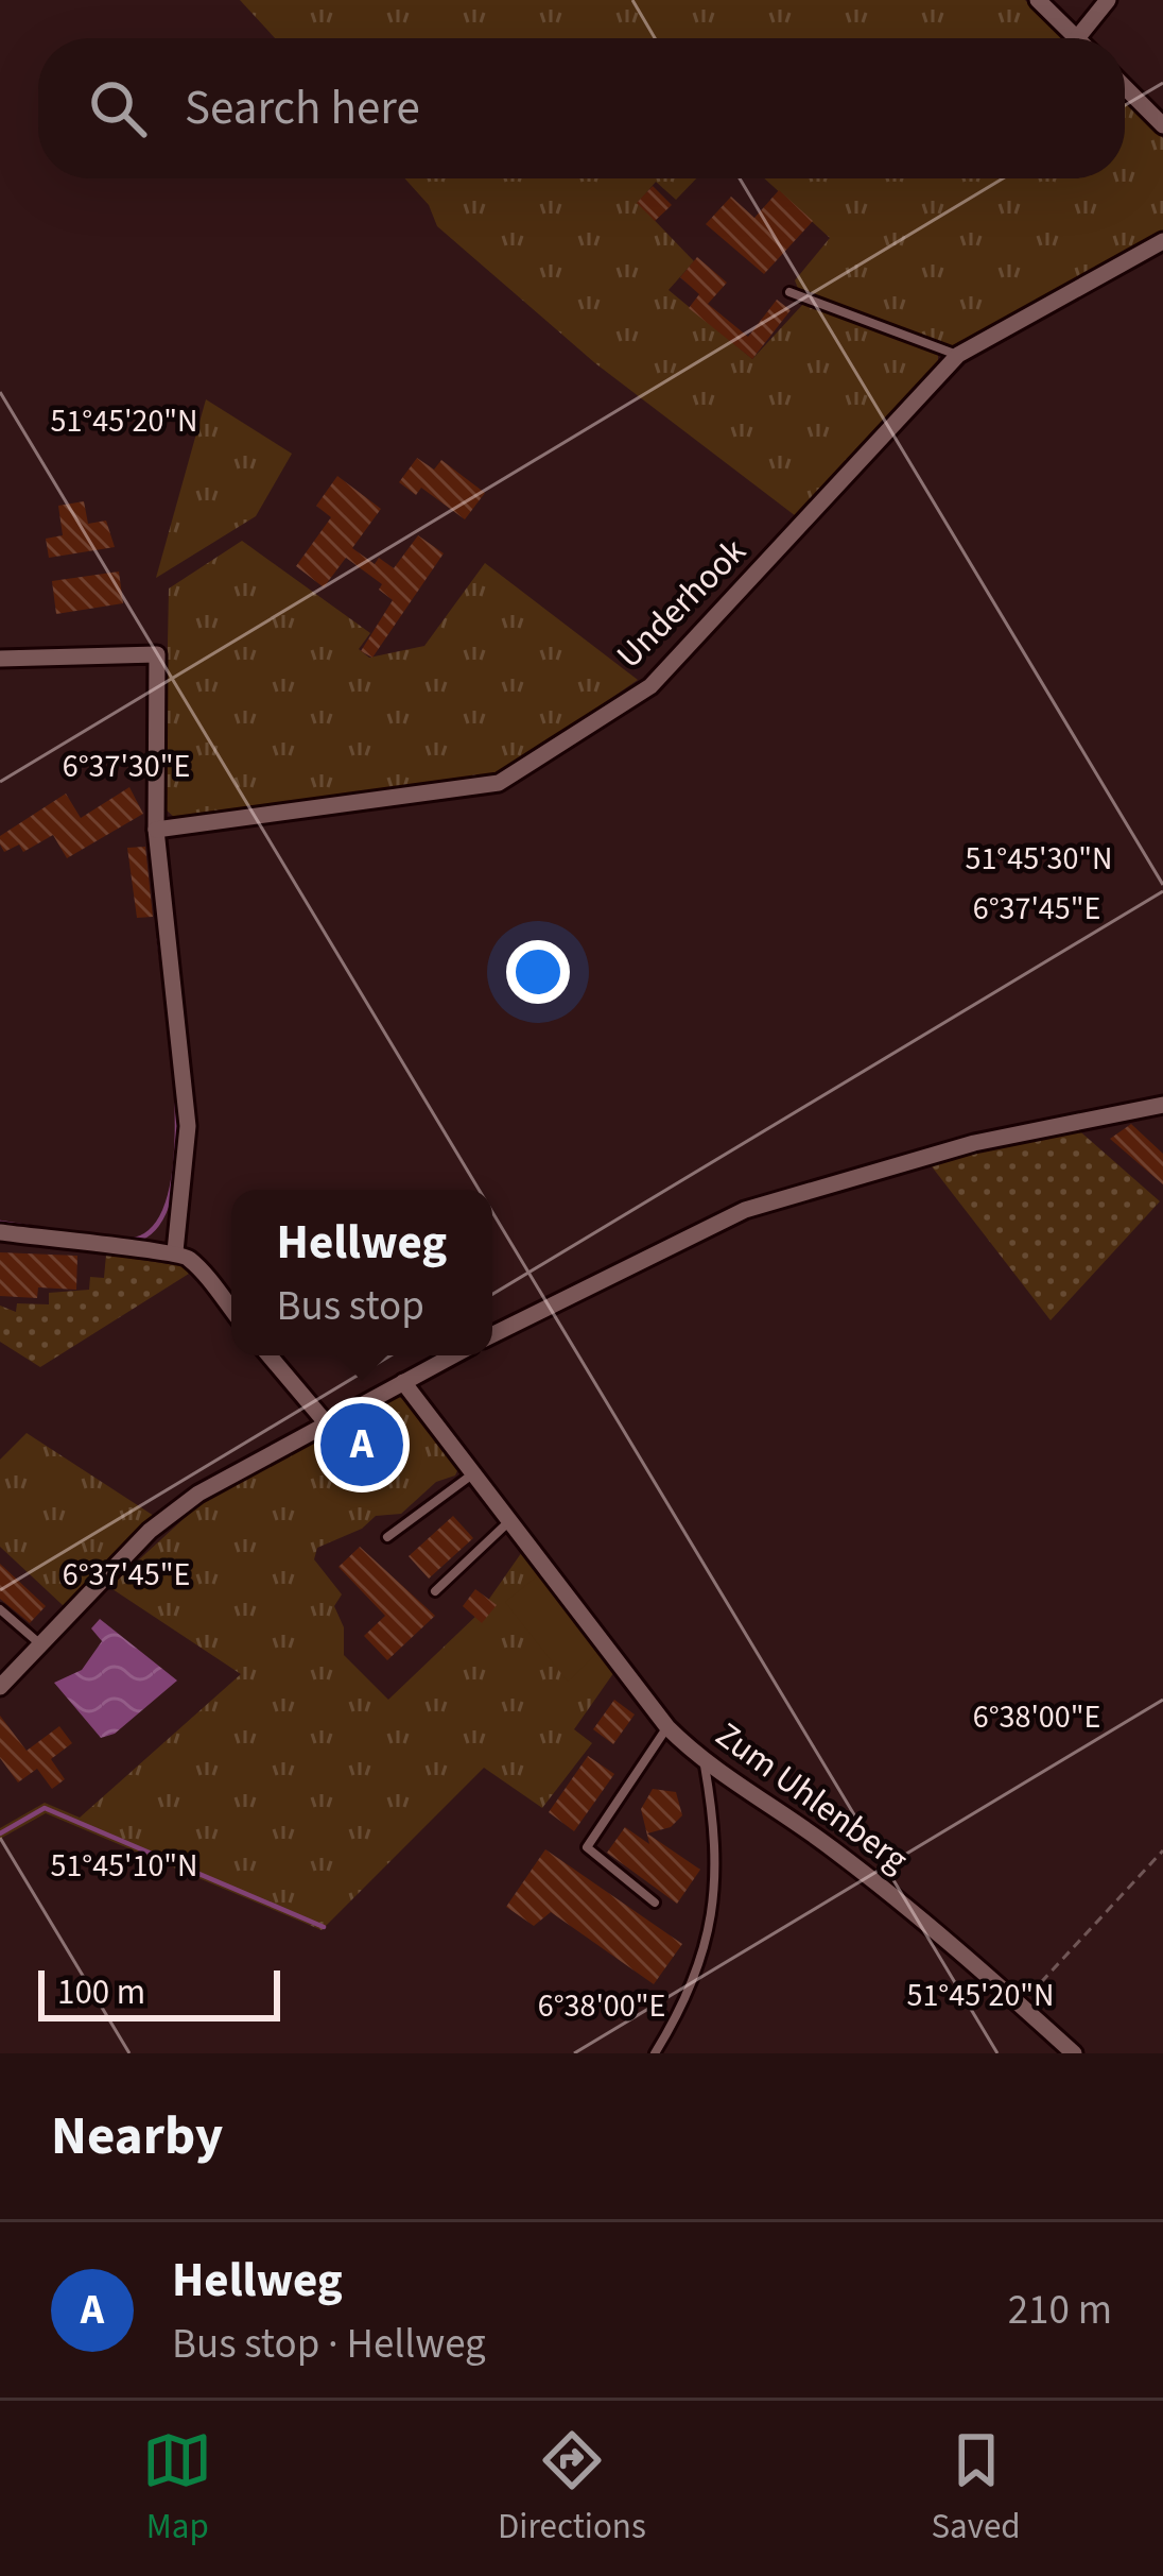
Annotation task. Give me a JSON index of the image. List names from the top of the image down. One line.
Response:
{"streets":{"street":["Underhook","Zum Uhlenberg"]},"scale_bar":"100 m","page":{"search":"Search here","popup":["Hellweg","Bus stop"],"pins":"A","scale":"100 m","heading":"Nearby","list":[{"mark":"A","name":"Hellweg","note":"Bus stop · Hellweg","value":"210 m"}],"nav":["Map","Directions","Saved"]},"coordinates":["51°45'20\"N","6°37'30\"E","51°45'30\"N","6°37'45\"E","6°38'00\"E","51°45'10\"N"]}
